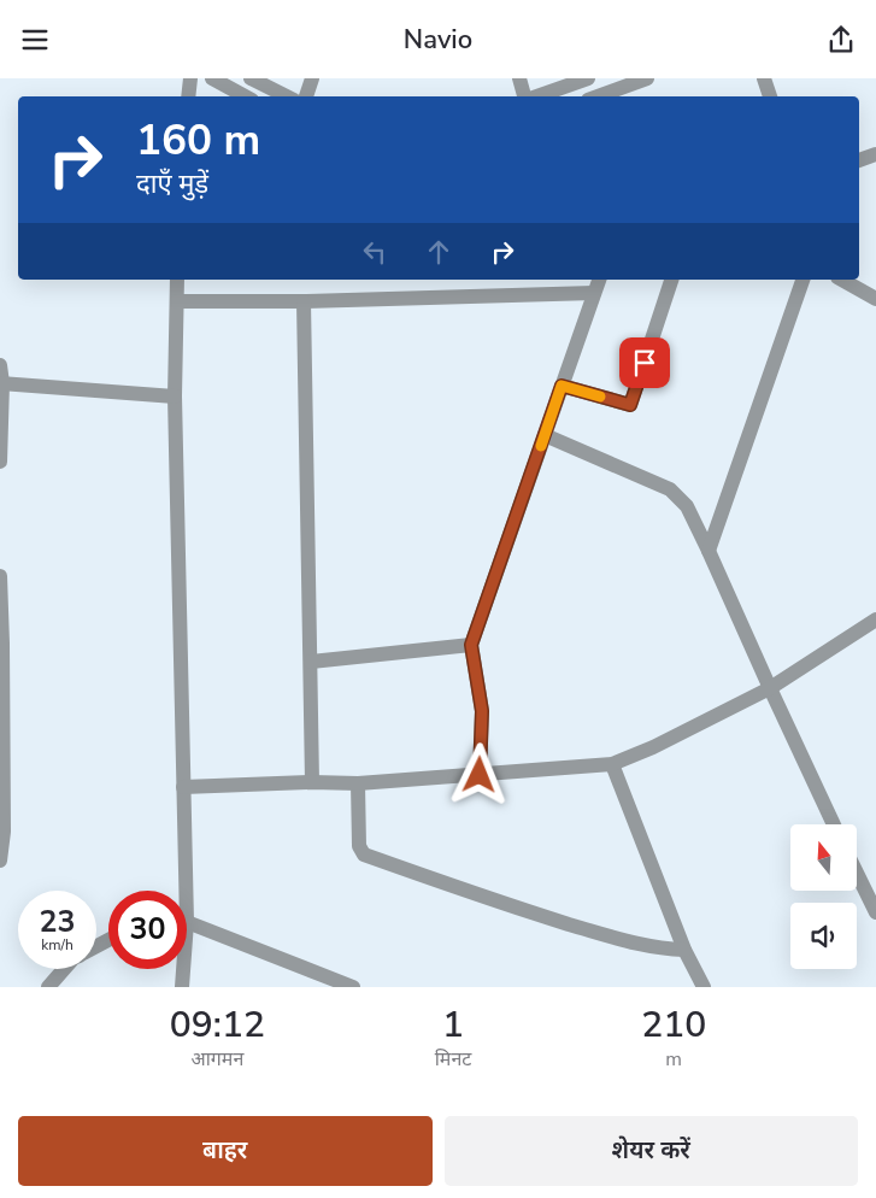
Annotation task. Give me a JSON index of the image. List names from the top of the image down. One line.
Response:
{"north":"top","page":{"header":"Navio","turn":["160 m","दाएँ मुड़ें"],"speed":"23 km/h","limit":"30","eta":["09:12","आगमन","1","मिनट","210","m"],"buttons":["बाहर","शेयर करें"]}}
